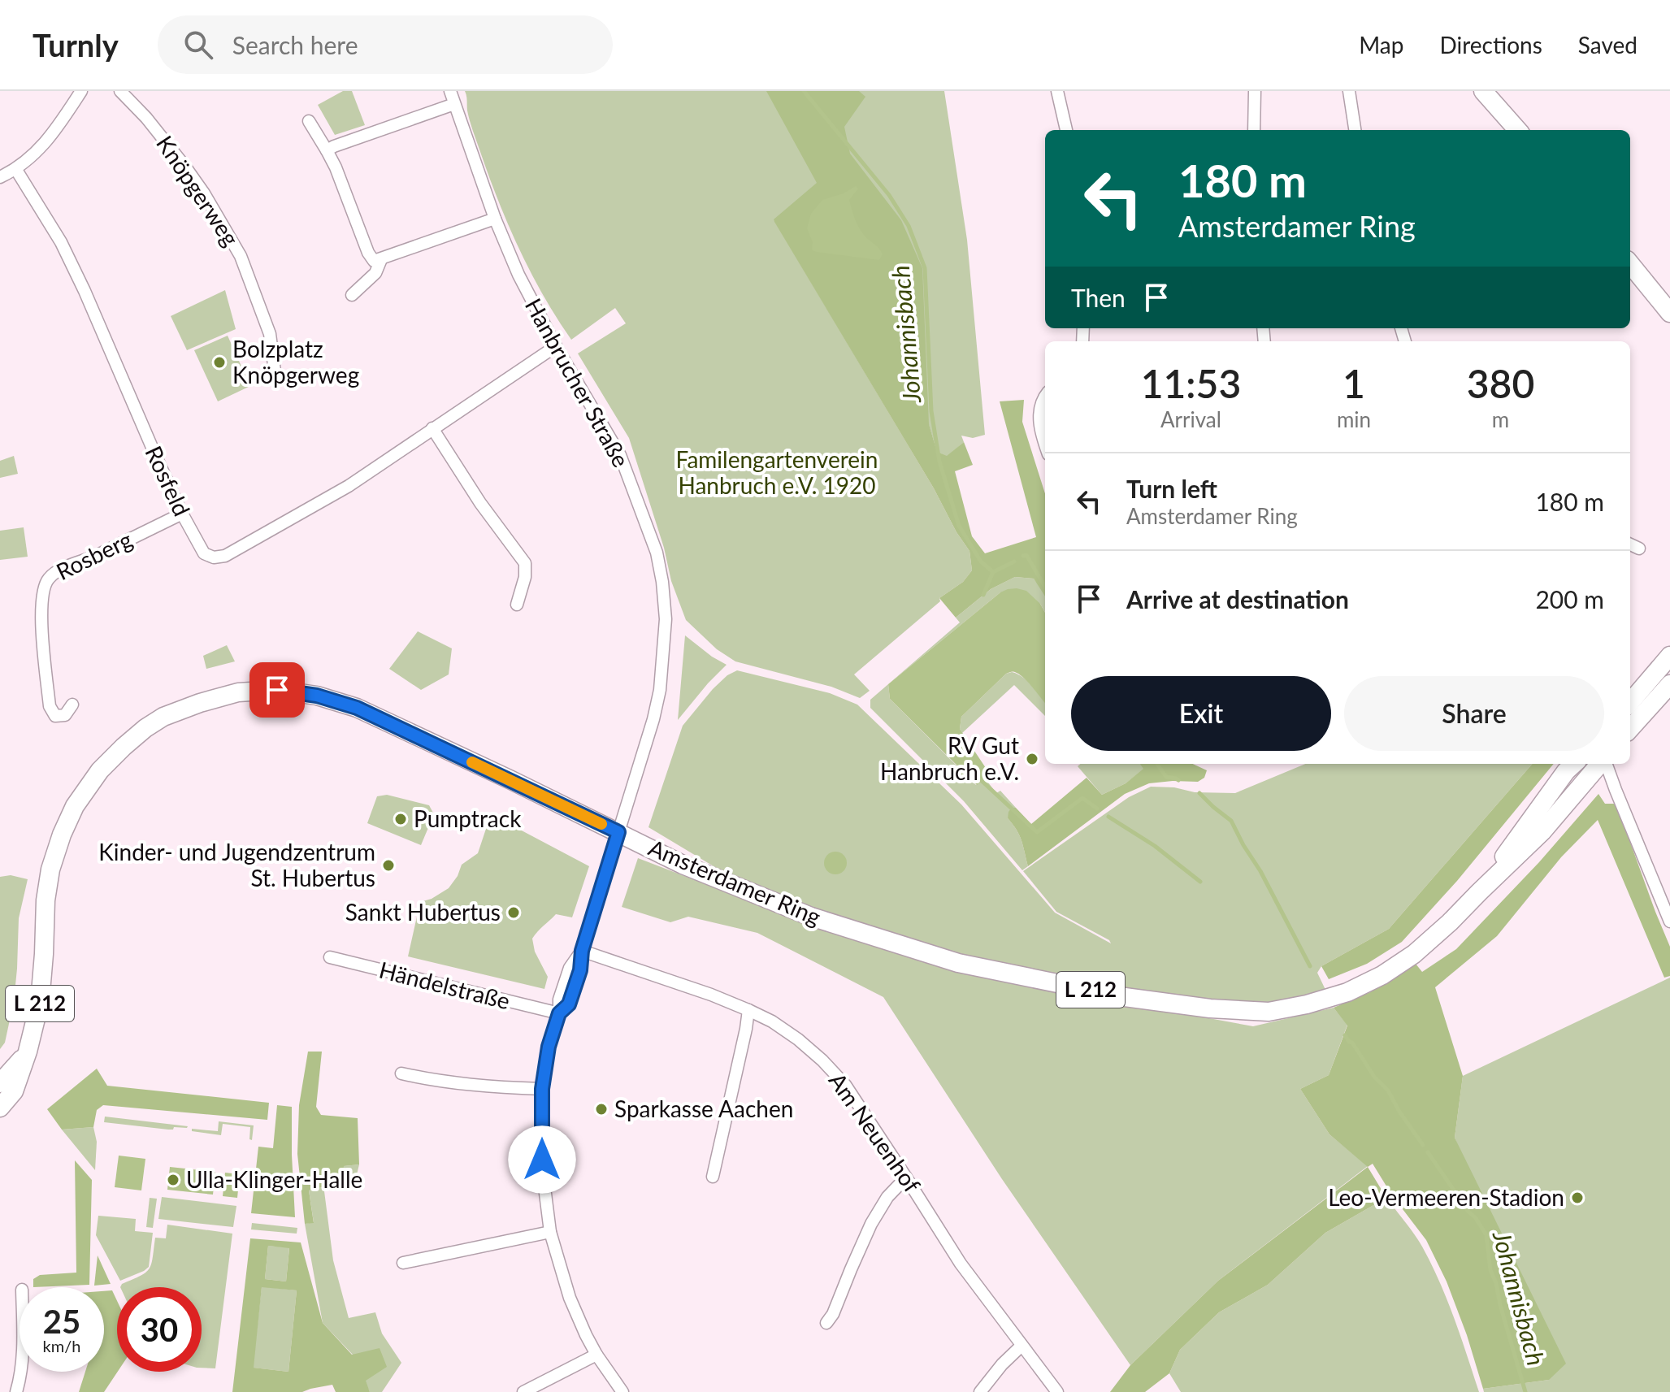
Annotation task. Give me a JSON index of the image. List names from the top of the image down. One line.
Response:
{"streets":{"main road":["Amsterdamer Ring","L 212"],"street":["Knöpgerweg","Hanbrucher Straße","Rosfeld","Rosberg","Händelstraße","Am Neuenhof"]},"crossings":[["Hanbrucher Straße","Rosfeld"],["Hanbrucher Straße","Amsterdamer Ring"],["Hanbrucher Straße","Händelstraße"],["Hanbrucher Straße","Am Neuenhof"],["Rosfeld","Rosberg"]],"water":["Johannisbach"],"parks":["Familengartenverein Hanbruch e.V. 1920"],"places":["Bolzplatz Knöpgerweg","RV Gut Hanbruch e.V.","Pumptrack","Kinder- und Jugendzentrum St. Hubertus","Sankt Hubertus","Sparkasse Aachen","Ulla-Klinger-Halle","Leo-Vermeeren-Stadion"],"page":{"header":"Turnly","search":"Search here","nav":["Map","Directions","Saved"],"turn":["180 m","Amsterdamer Ring"],"then":"Then","eta":["11:53","Arrival","1","min","380","m"],"list":[{"name":"Turn left","note":"Amsterdamer Ring","value":"180 m"},{"name":"Arrive at destination","value":"200 m"}],"buttons":["Exit","Share"],"speed":"25 km/h","limit":"30"}}
